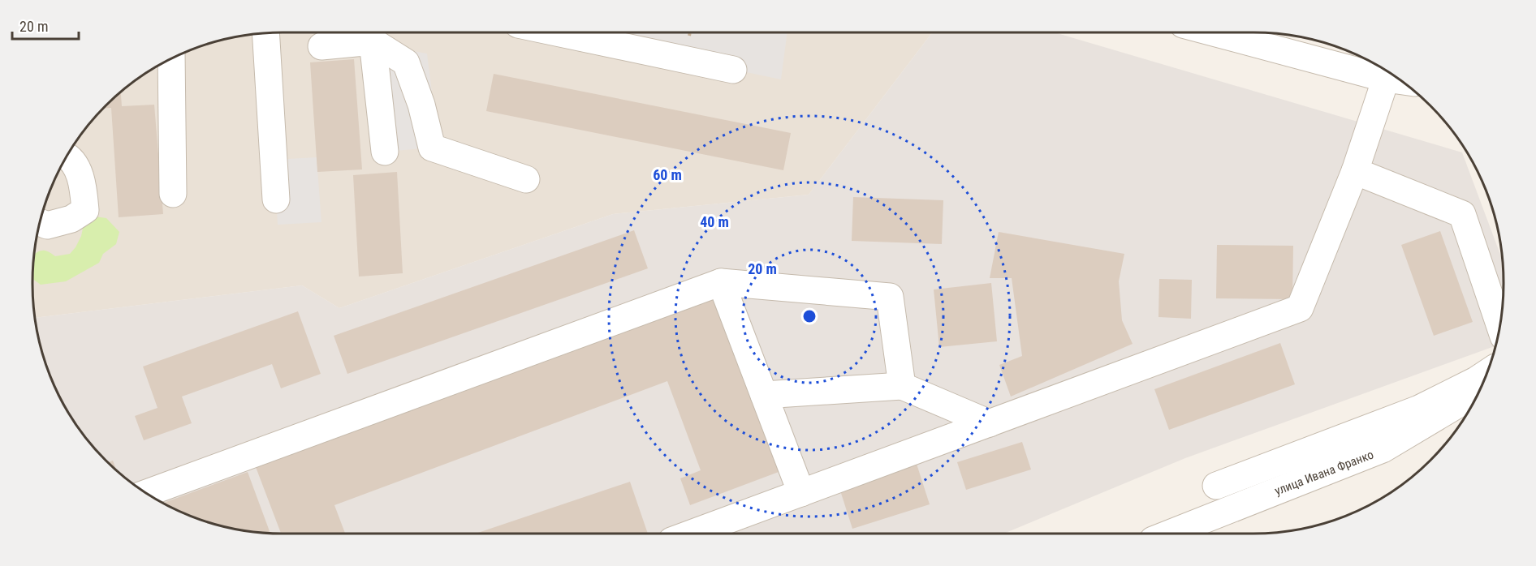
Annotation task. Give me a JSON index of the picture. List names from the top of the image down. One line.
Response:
{"streets":{"street":["улица Ивана Франко"]},"scale_bar":"20 m","rings":["60 m","40 m","20 m"]}
